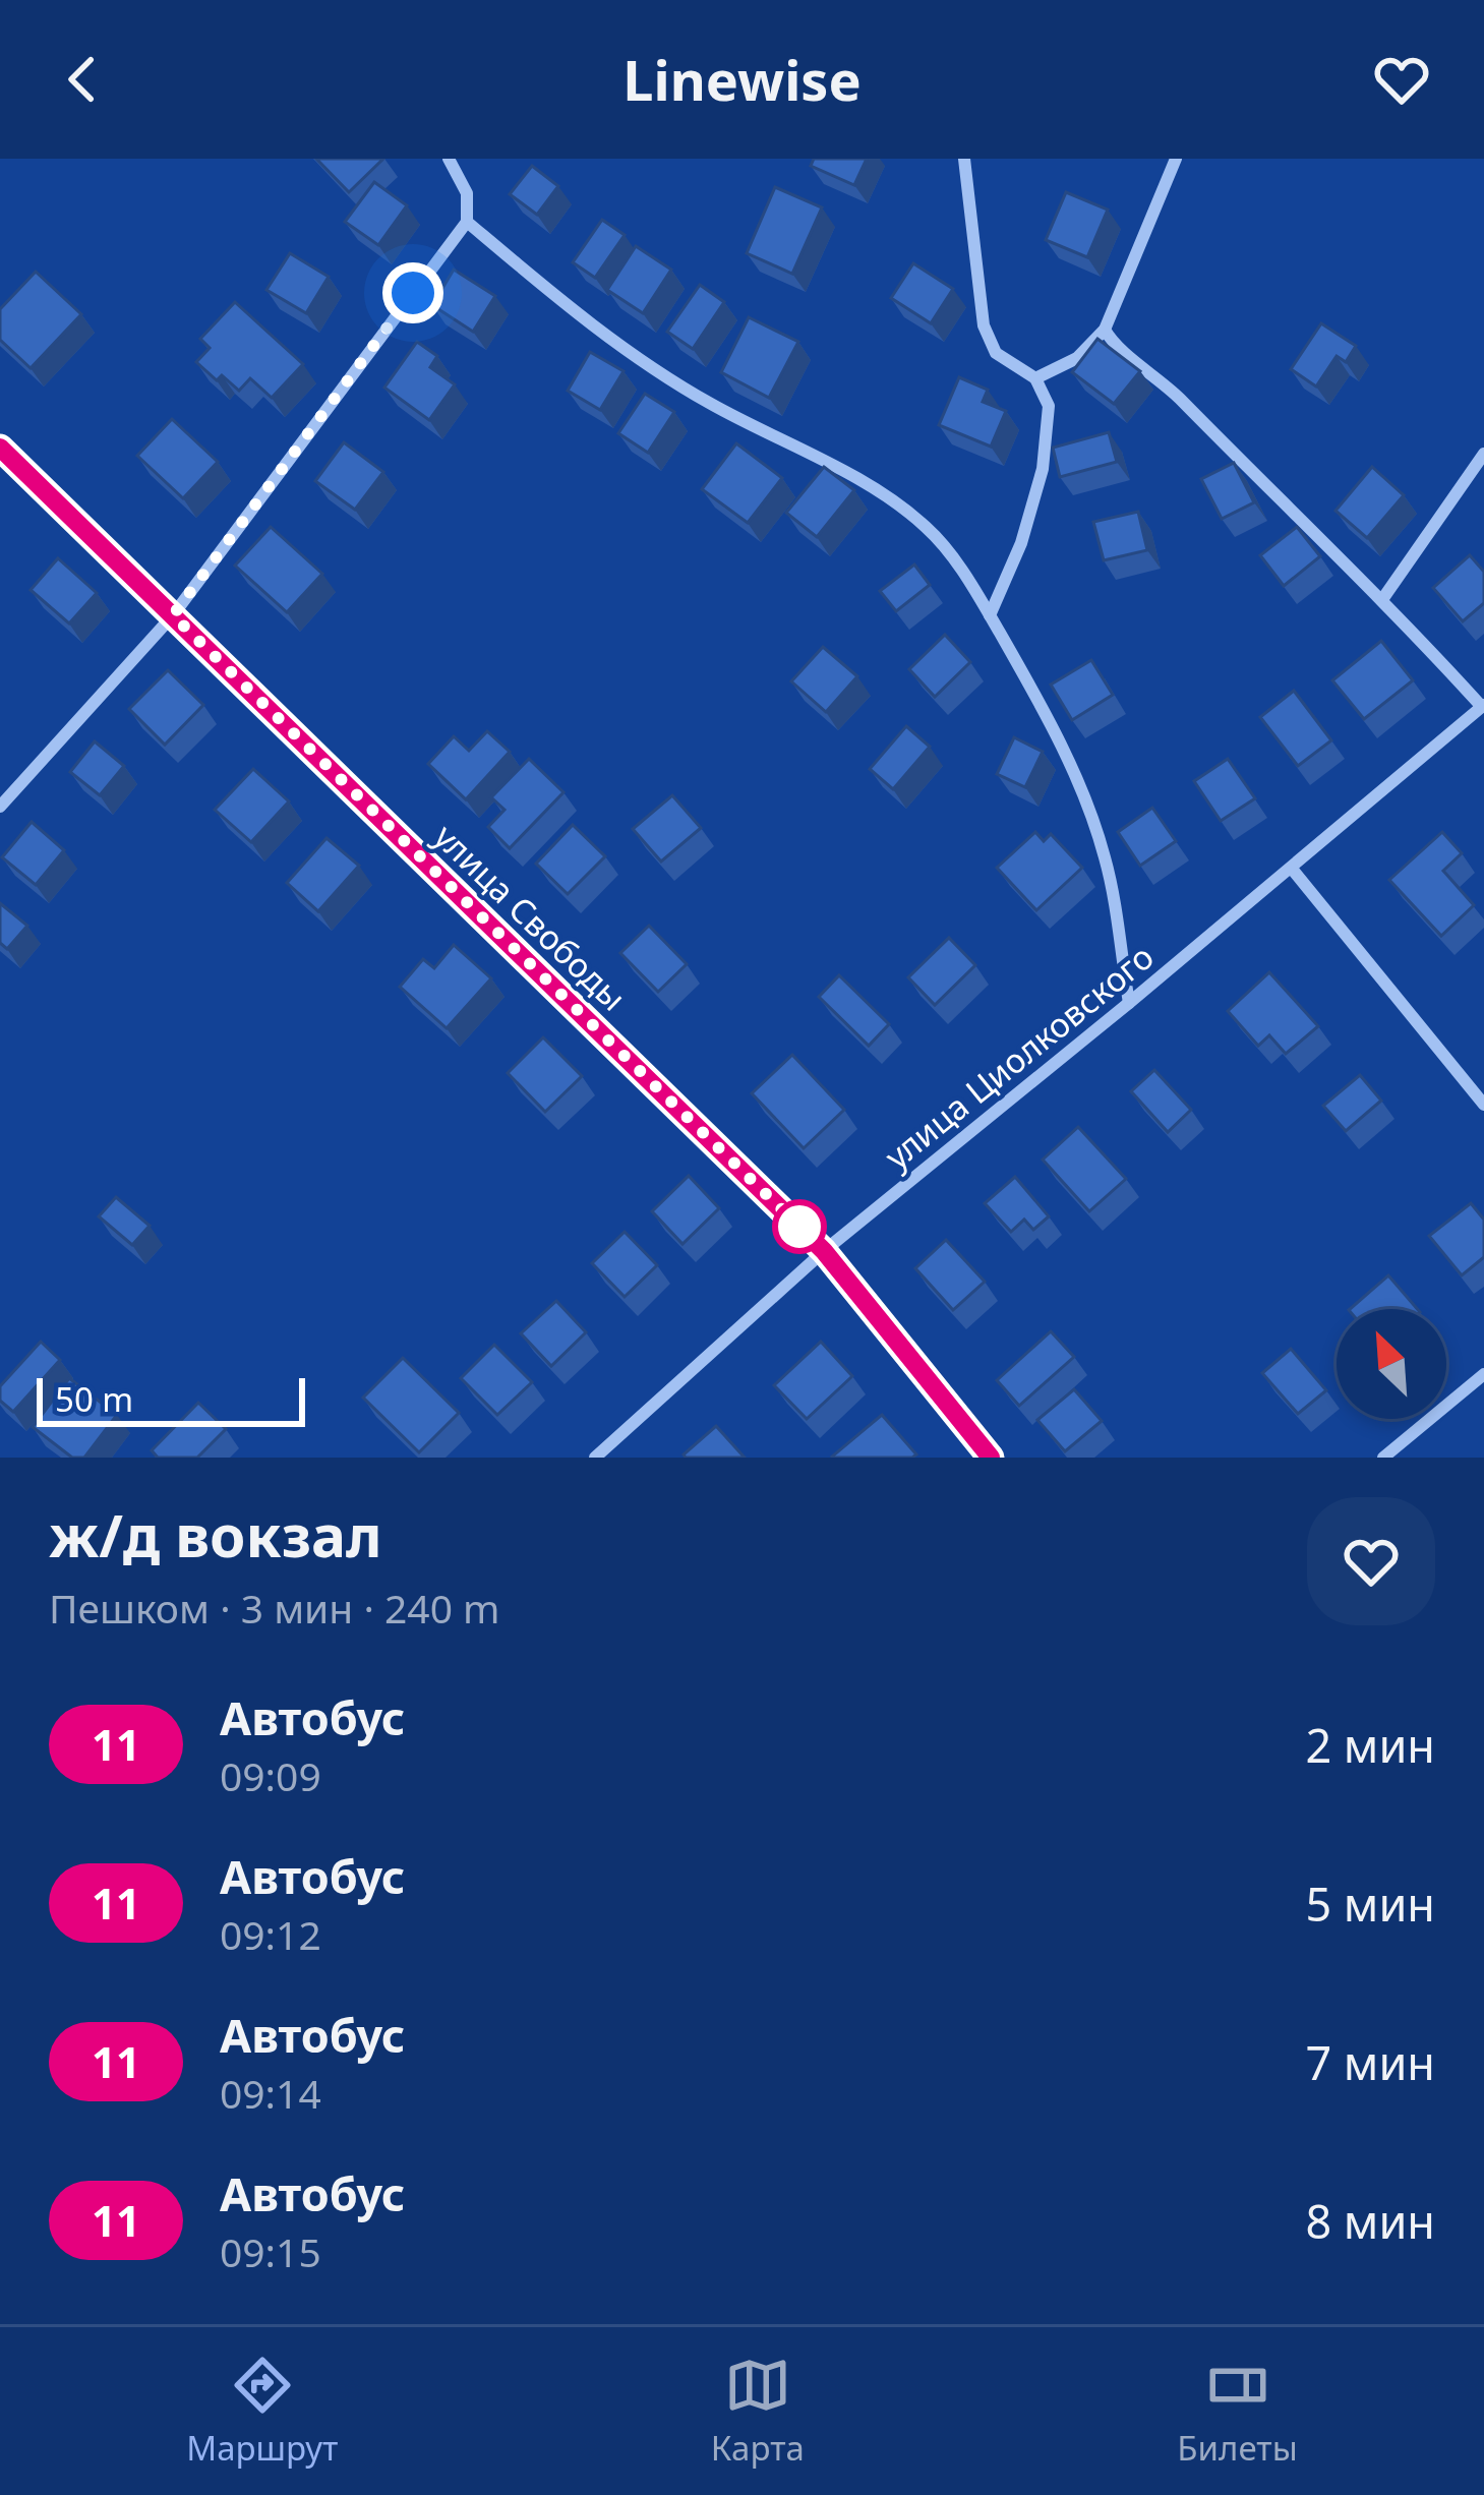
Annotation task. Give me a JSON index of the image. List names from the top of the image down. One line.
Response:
{"streets":{"street":["улица Свободы","улица Циолковского"]},"crossings":[["улица Свободы","улица Циолковского"]],"lines":["bus line 11"],"scale_bar":"50 m","north":"top left","page":{"header":"Linewise","scale":"50 m","heading":["ж/д вокзал","Пешком · 3 мин · 240 m"],"list":[{"mark":"11","name":"Автобус","note":"09:09","value":"2 мин"},{"mark":"11","name":"Автобус","note":"09:12","value":"5 мин"},{"mark":"11","name":"Автобус","note":"09:14","value":"7 мин"},{"mark":"11","name":"Автобус","note":"09:15","value":"8 мин"}],"tabs":["Маршрут","Карта","Билеты"]}}
